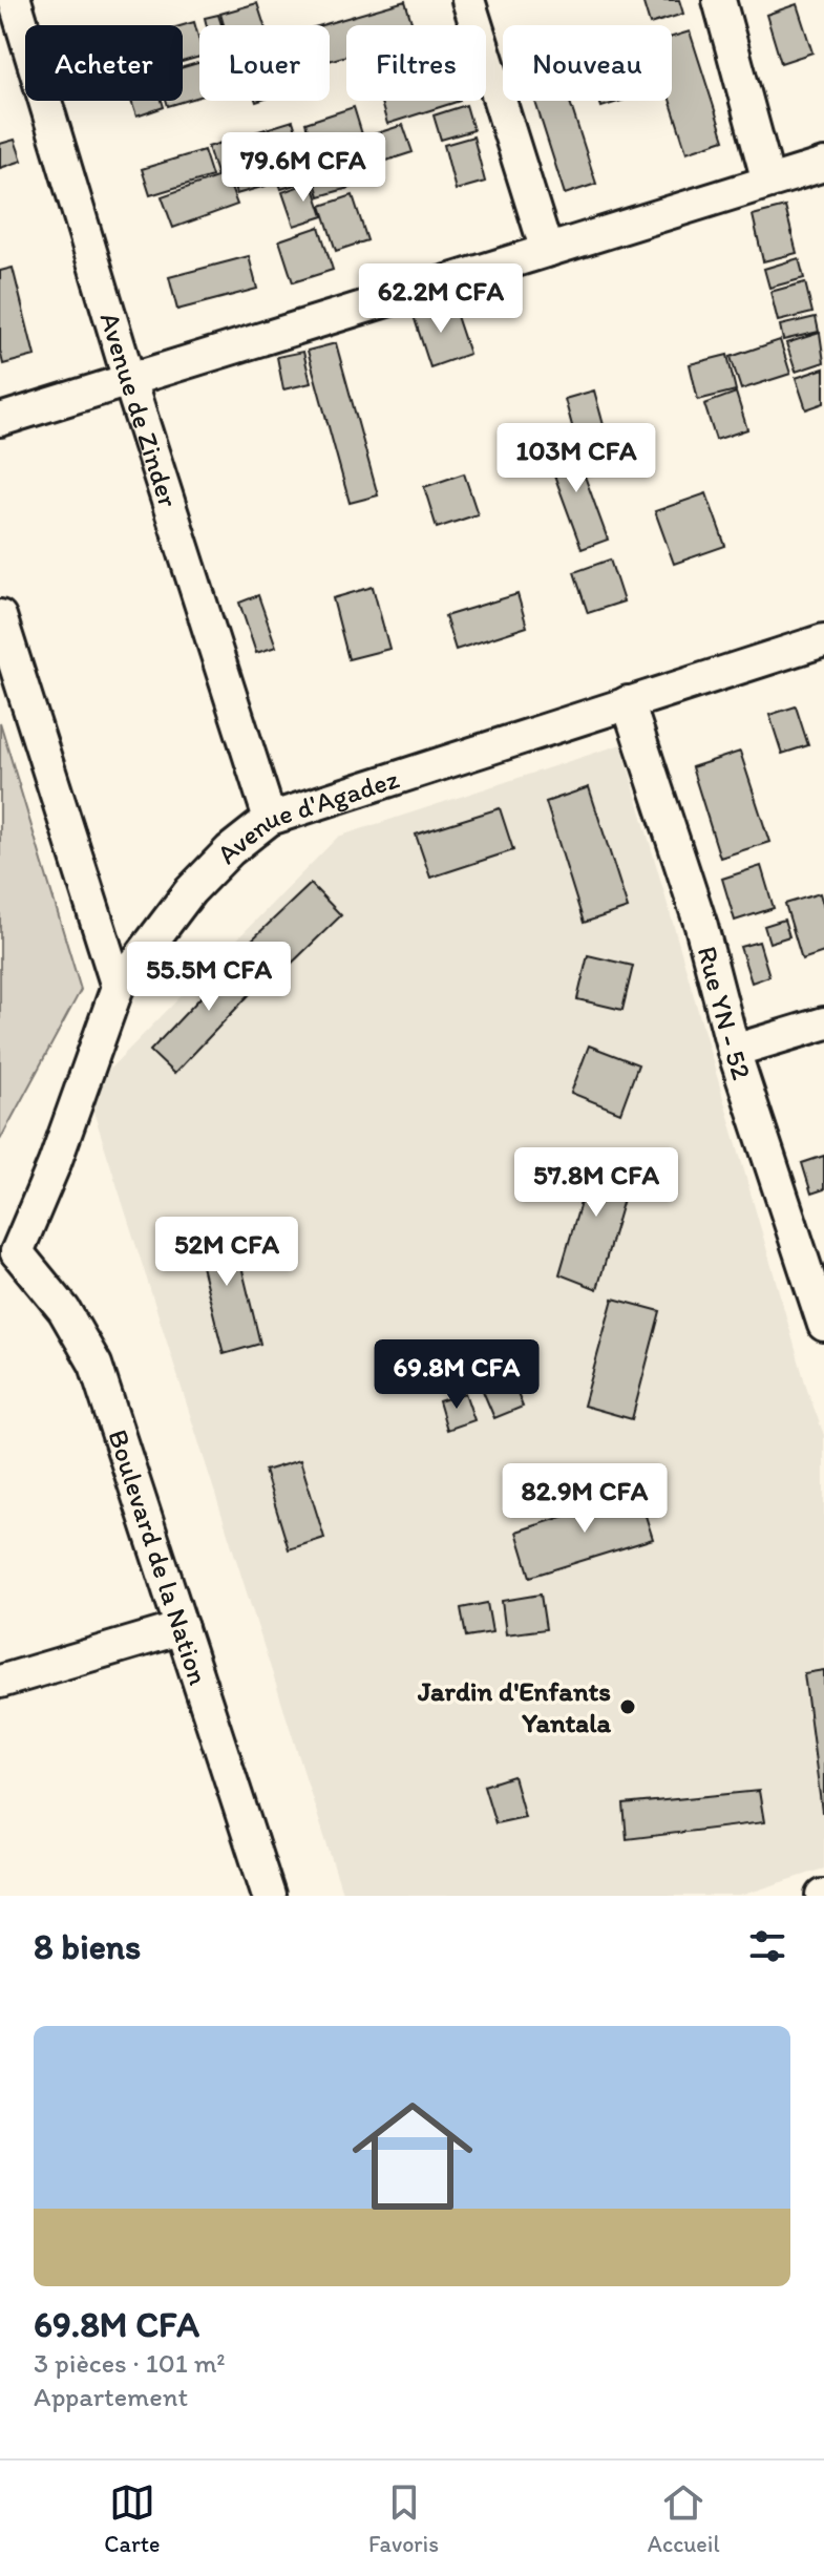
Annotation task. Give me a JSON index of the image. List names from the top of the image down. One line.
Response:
{"streets":{"street":["Avenue de Zinder","Avenue d'Agadez","Rue YN - 52","Boulevard de la Nation"]},"crossings":[["Avenue de Zinder","Avenue d'Agadez"],["Avenue d'Agadez","Rue YN - 52"],["Avenue d'Agadez","Boulevard de la Nation"]],"places":["Jardin d'Enfants Yantala"],"page":{"chip":["Acheter","Louer","Filtres","Nouveau"],"price":["79.6M CFA","62.2M CFA","103M CFA","55.5M CFA","57.8M CFA","52M CFA","69.8M CFA","82.9M CFA"],"heading":"8 biens","list":[{"name":"69.8M CFA","note":"3 pièces · 101 m² · Appartement"}],"tabs":["Carte","Favoris","Accueil"]}}
